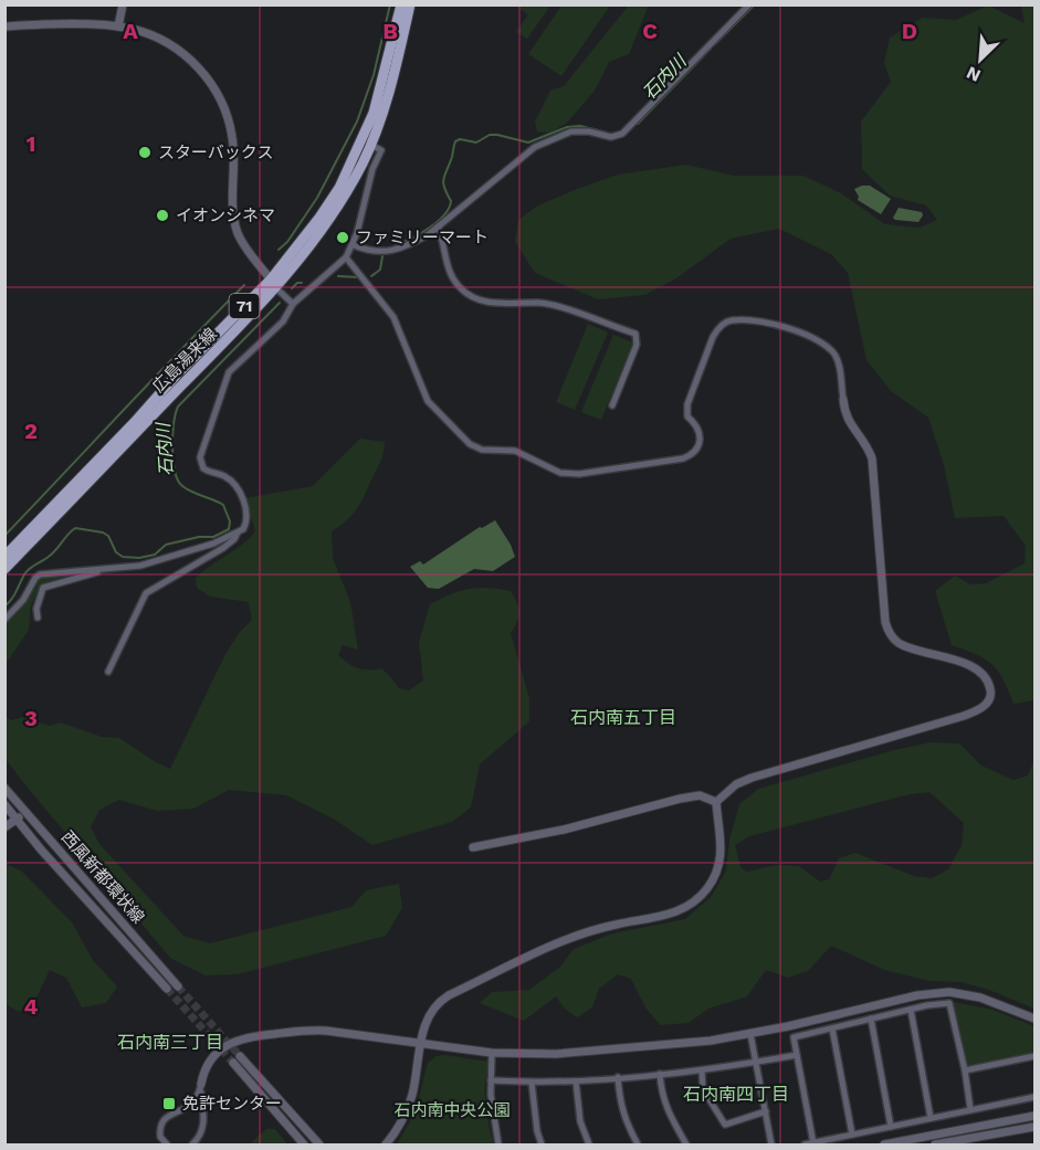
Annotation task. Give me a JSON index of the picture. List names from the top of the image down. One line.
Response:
{"streets":{"main road":["71","広島湯来線"],"street":["西風新都環状線"]},"districts":["石内南五丁目","石内南三丁目","石内南四丁目"],"water":["石内川"],"parks":["石内南中央公園"],"places":{"other":["スターバックス","イオンシネマ","ファミリーマート"],"transit":["免許センター"]},"north":"bottom left","grid":{"columns":["A","B","C","D"],"rows":["1","2","3","4"]}}
